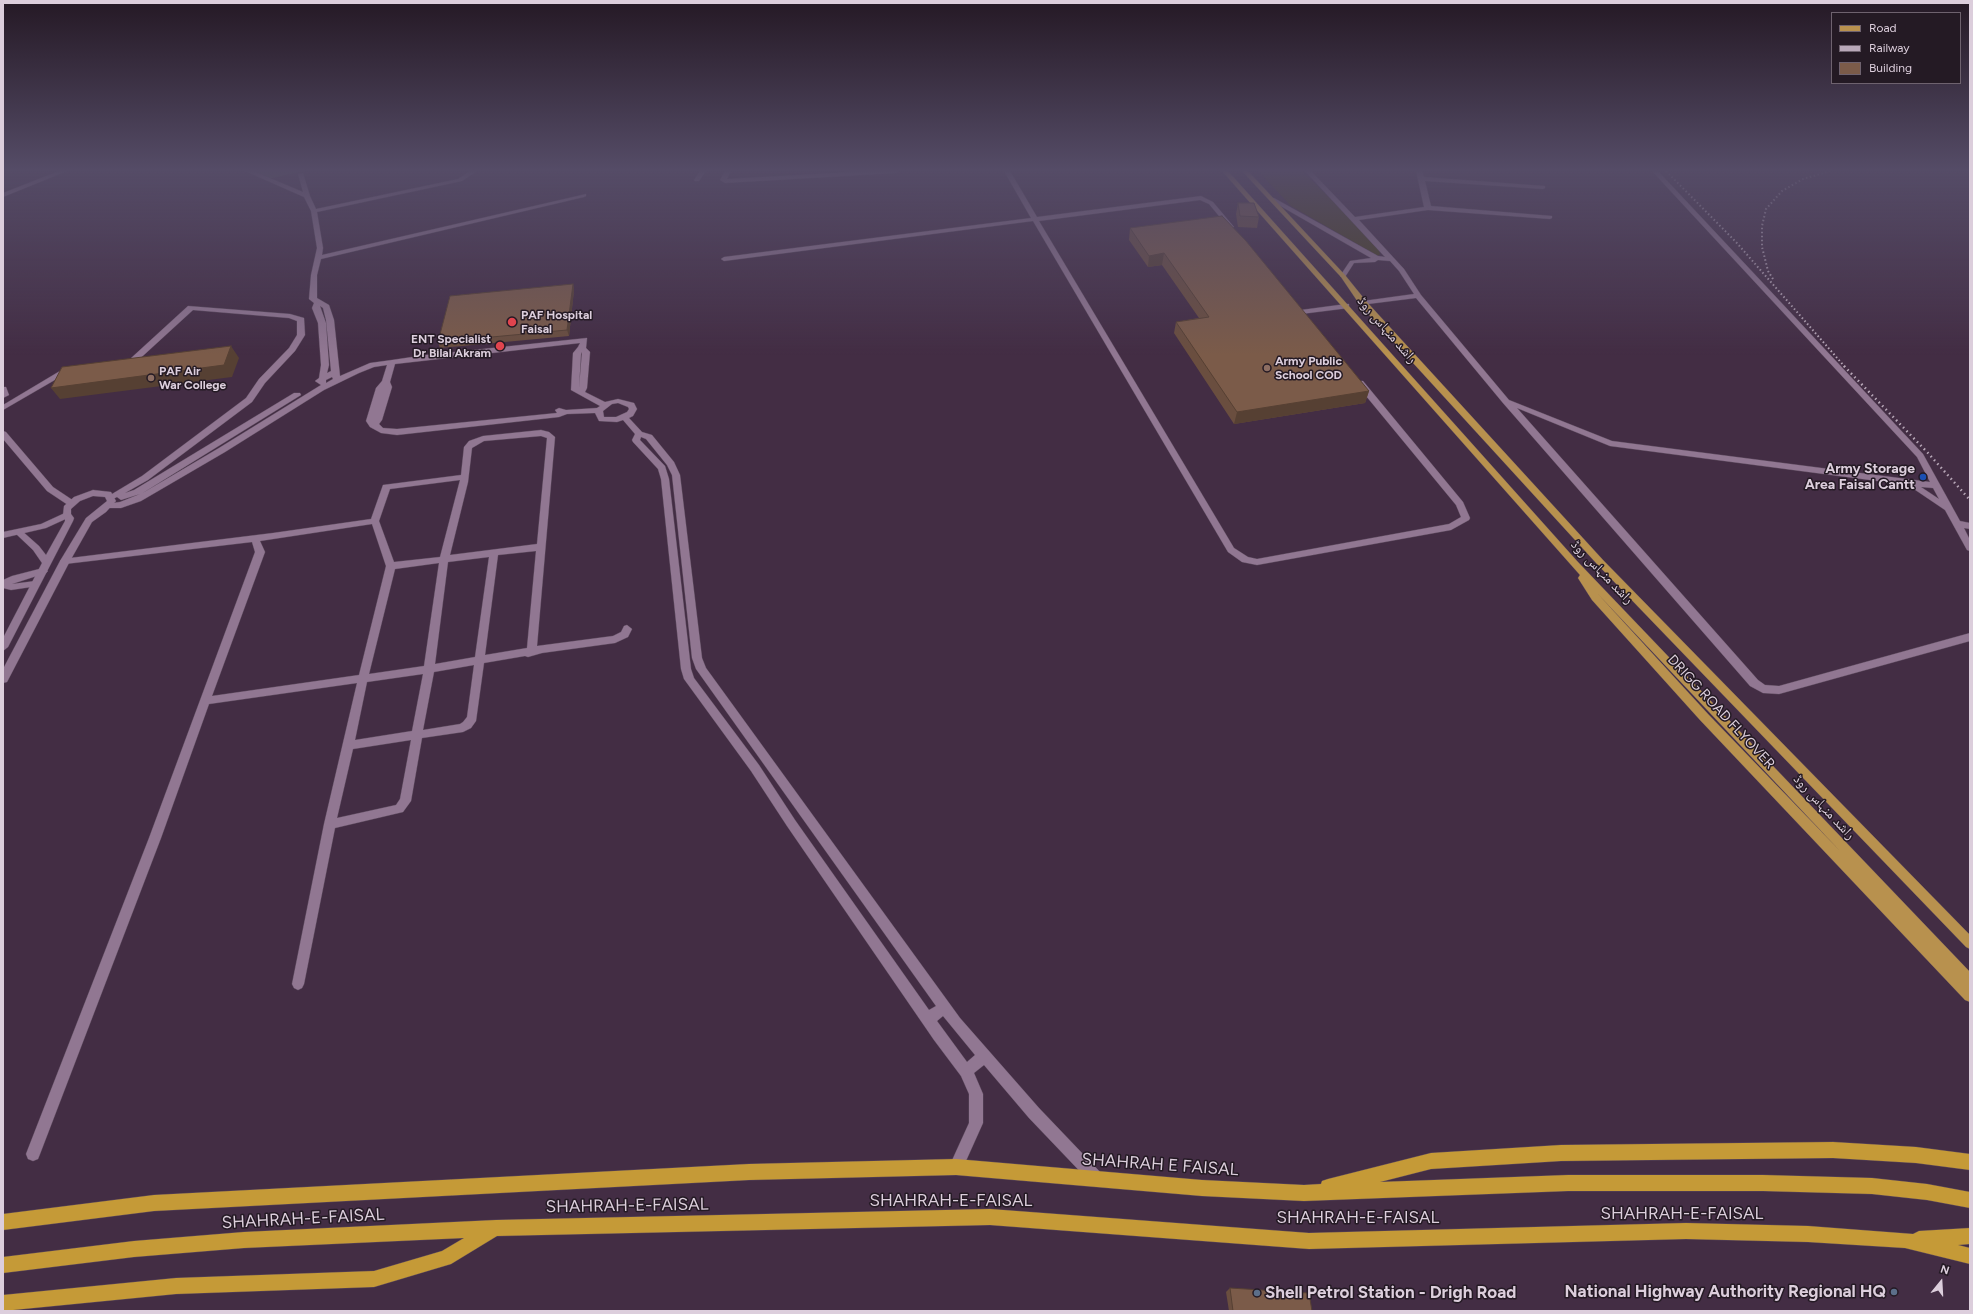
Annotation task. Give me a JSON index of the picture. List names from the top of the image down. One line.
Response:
{"streets":{"highway":["SHAHRAH E FAISAL","SHAHRAH-E-FAISAL"],"main road":["راشد منہاس روڈ","DRIGG ROAD FLYOVER"]},"crossings":[["راشد منہاس روڈ","DRIGG ROAD FLYOVER"],["SHAHRAH E FAISAL","SHAHRAH-E-FAISAL"]],"places":["PAF Hospital Faisal","ENT Specialist Dr Bilal Akram","Army Public School COD","PAF Air War College","Army Storage Area Faisal Cantt","National Highway Authority Regional HQ","Shell Petrol Station - Drigh Road"],"legend":["Road","Railway","Building"],"north":"top"}
